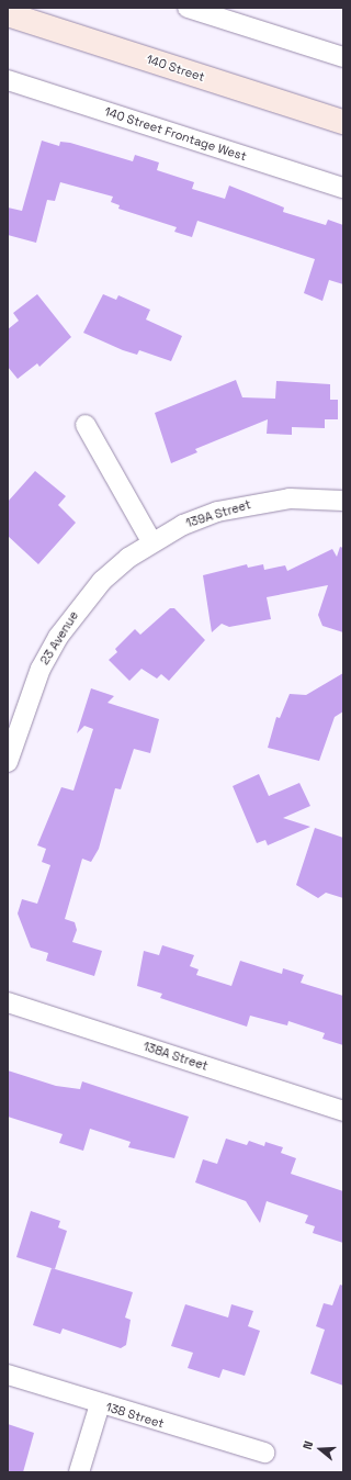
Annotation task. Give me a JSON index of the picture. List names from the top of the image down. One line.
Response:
{"streets":{"main road":["140 Street"],"street":["140 Street Frontage West","139A Street","23 Avenue","138A Street","138 Street"]},"crossings":[["139A Street","23 Avenue"]],"north":"left"}
